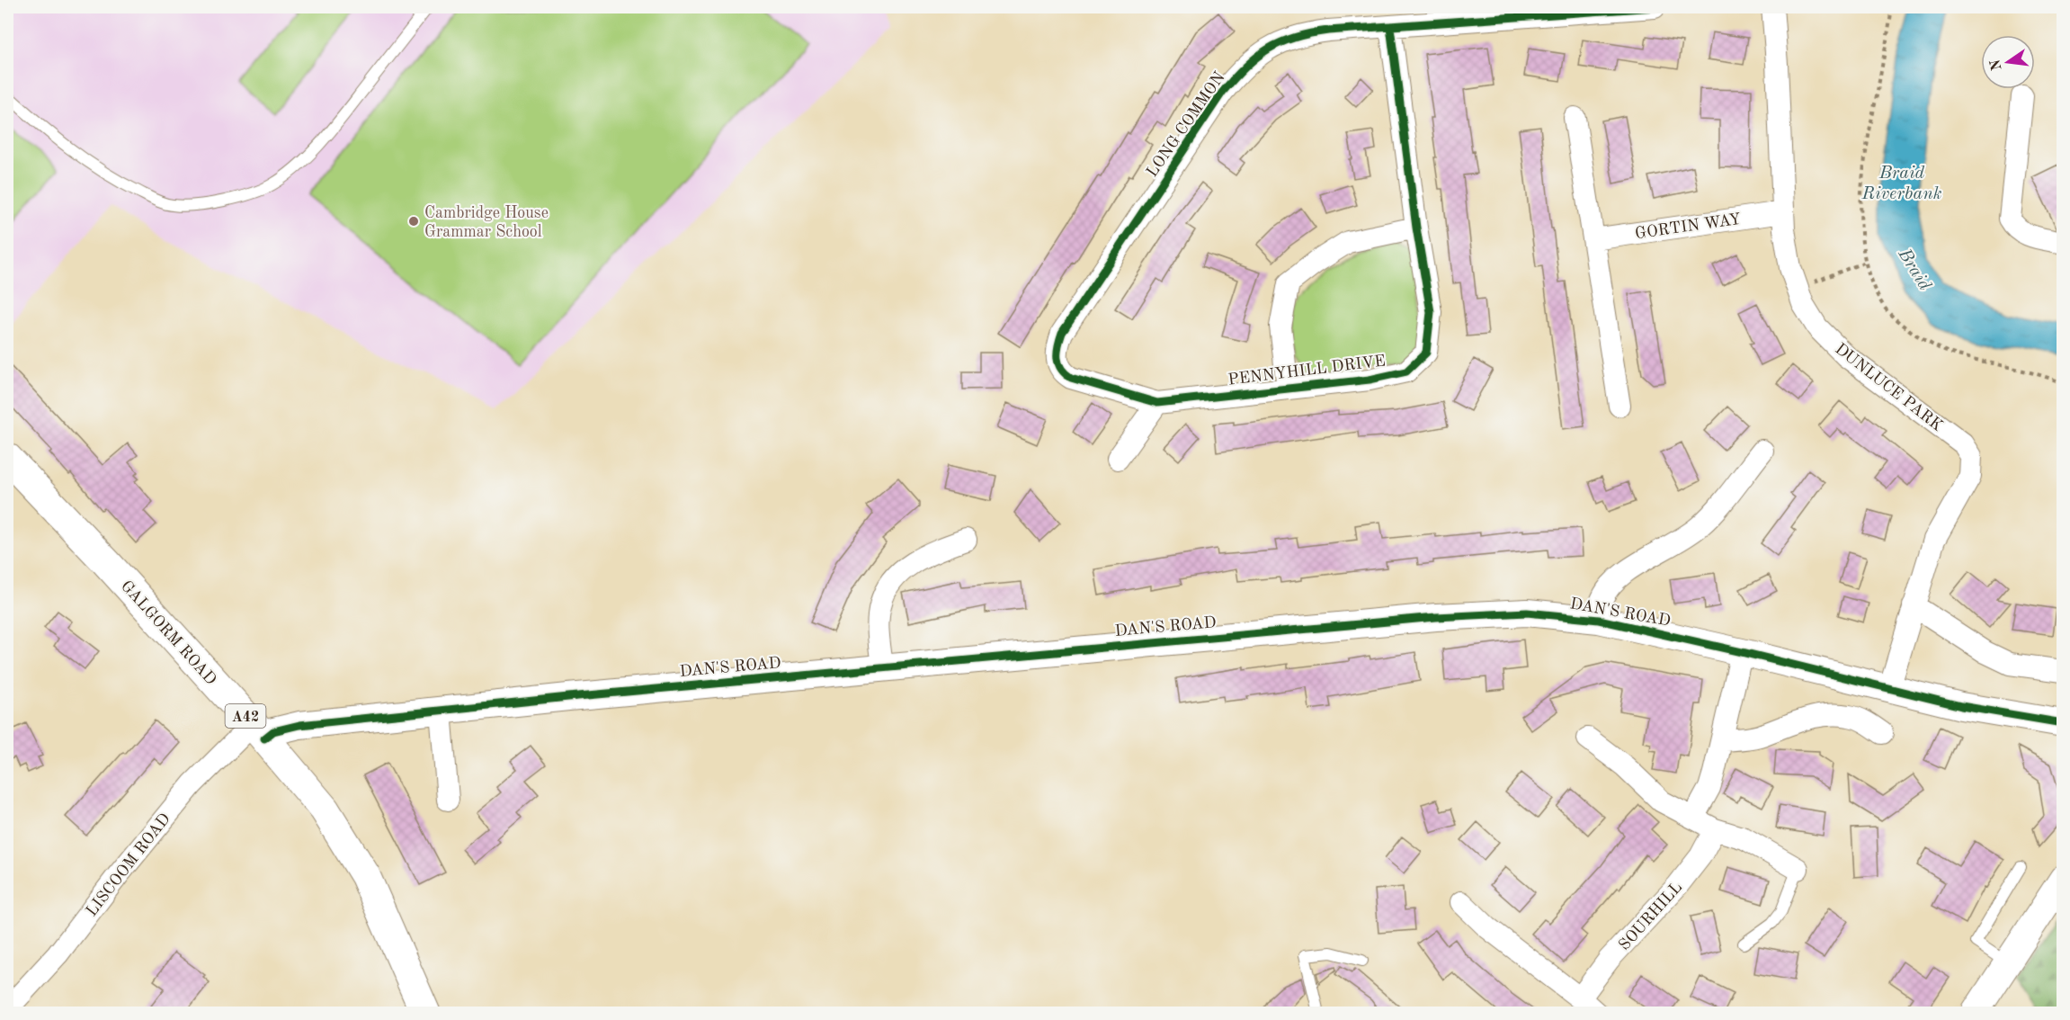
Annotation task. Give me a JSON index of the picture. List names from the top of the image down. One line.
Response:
{"streets":{"main road":["GALGORM ROAD","A42"],"street":["LONG COMMON","GORTIN WAY","PENNYHILL DRIVE","DUNLUCE PARK","DAN'S ROAD","LISCOOM ROAD","SOURHILL"]},"crossings":[["LONG COMMON","PENNYHILL DRIVE"],["GORTIN WAY","DUNLUCE PARK"],["DUNLUCE PARK","DAN'S ROAD"],["DAN'S ROAD","GALGORM ROAD"],["DAN'S ROAD","LISCOOM ROAD"],["GALGORM ROAD","LISCOOM ROAD"]],"water":["Braid Riverbank","Braid"],"places":["Cambridge House Grammar School"],"north":"left"}
